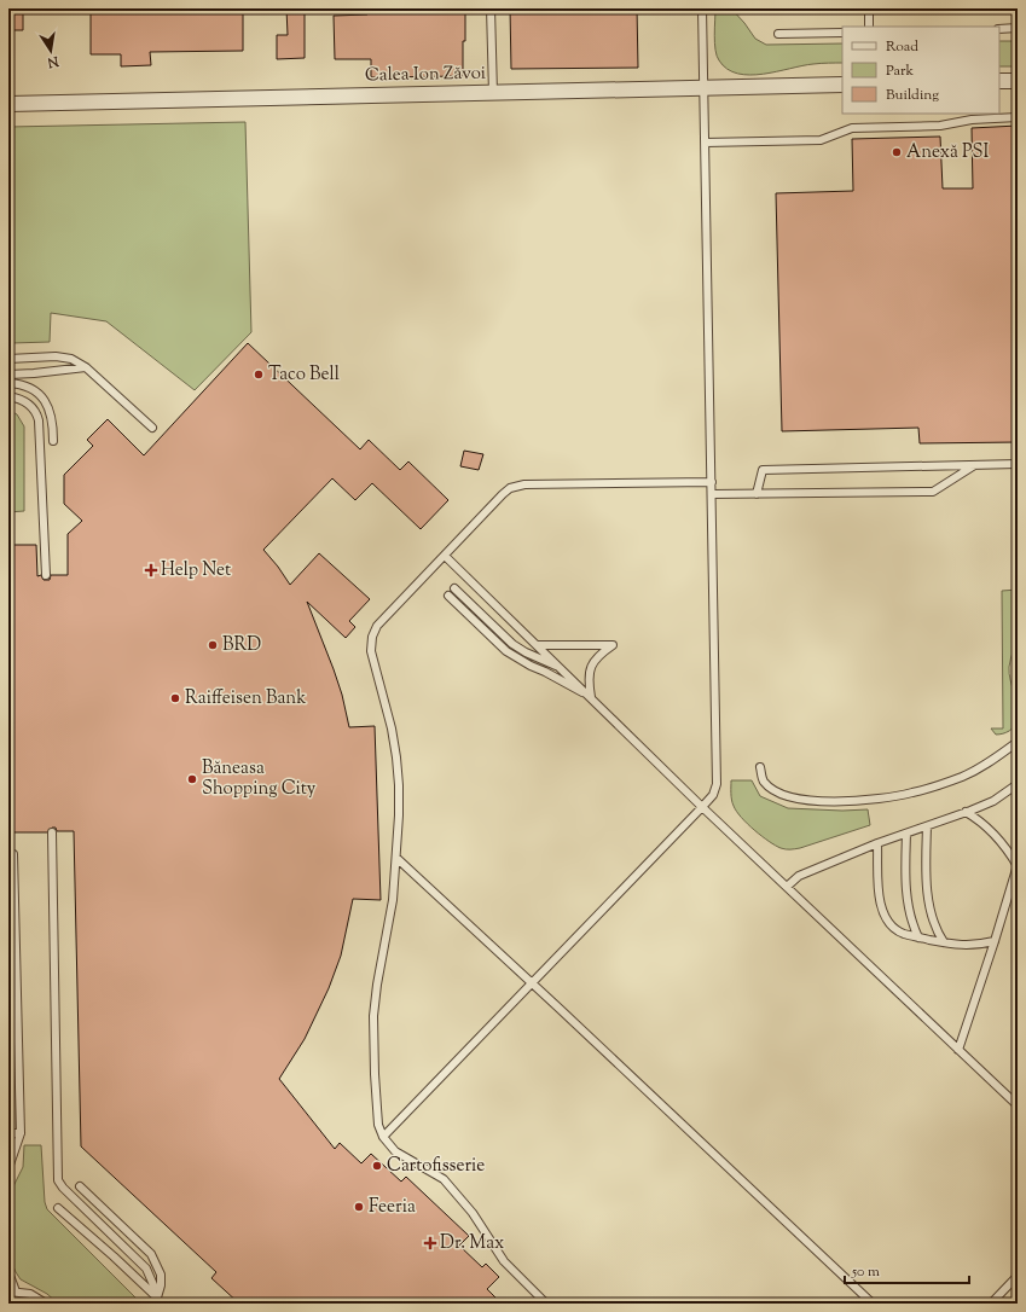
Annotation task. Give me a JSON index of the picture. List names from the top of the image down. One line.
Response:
{"streets":{"street":["Calea Ion Zăvoi"]},"places":{"other":["Anexă PSI","Taco Bell","BRD","Raiffeisen Bank","Băneasa Shopping City","Cartofisserie","Feeria"],"health":["Help Net","Dr. Max"]},"legend":["Road","Park","Building"],"scale_bar":"50 m","north":"bottom"}
